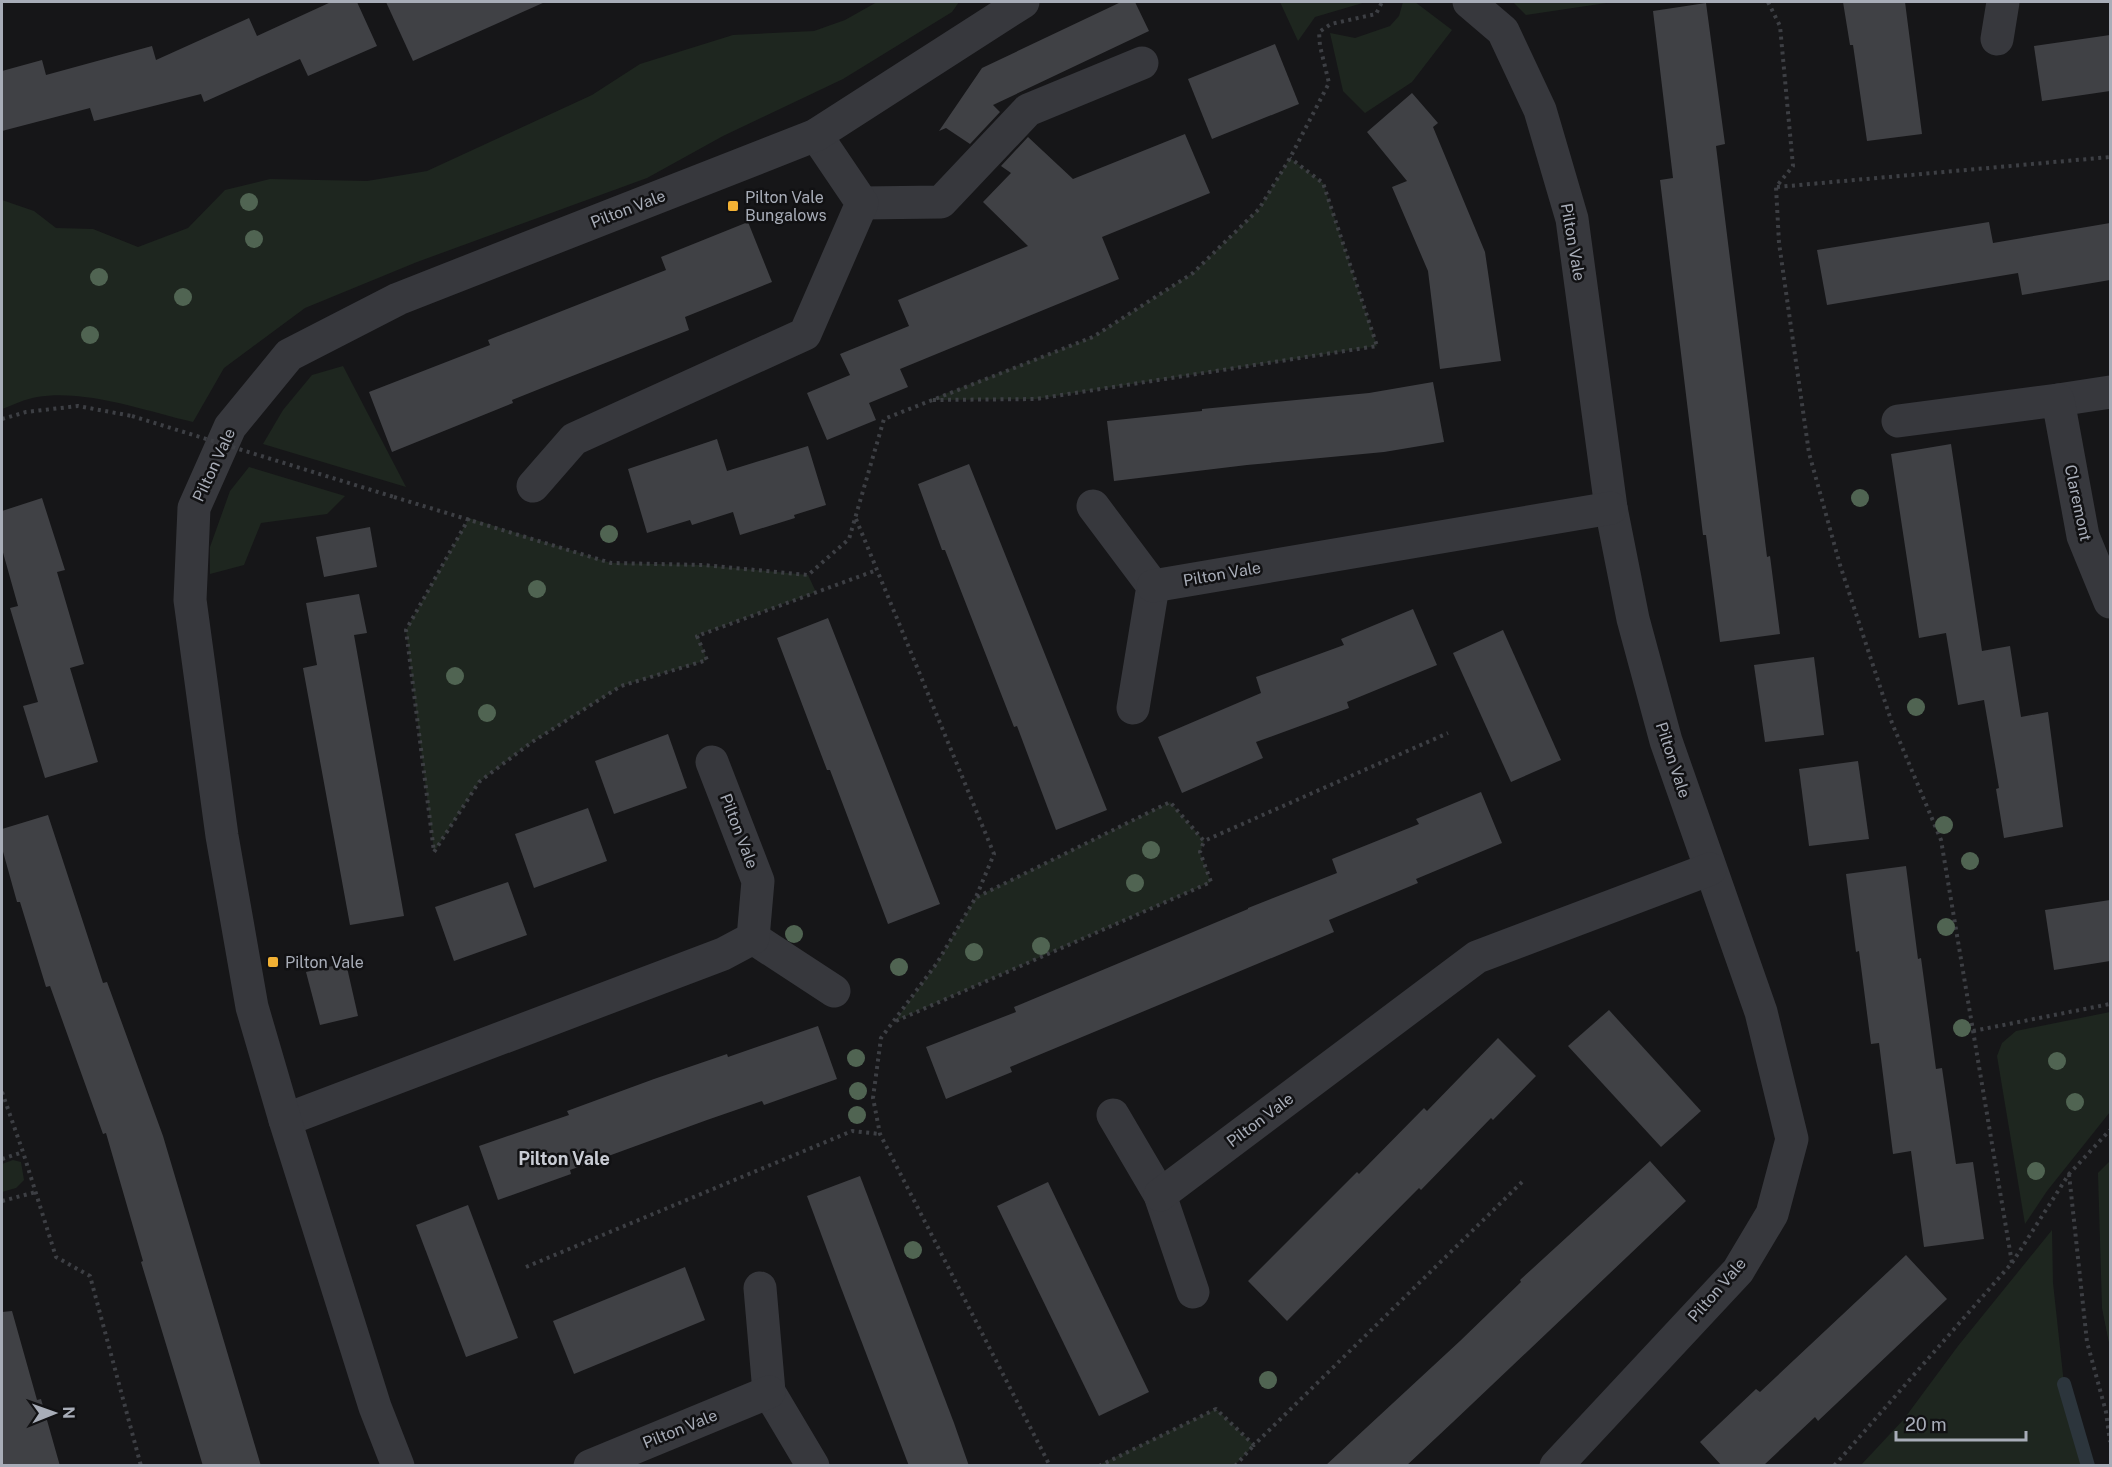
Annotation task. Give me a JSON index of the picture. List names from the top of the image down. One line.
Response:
{"streets":{"street":["Pilton Vale","Claremont"]},"districts":["Pilton Vale"],"places":{"transit":["Pilton Vale Bungalows","Pilton Vale"]},"scale_bar":"20 m","north":"right"}
